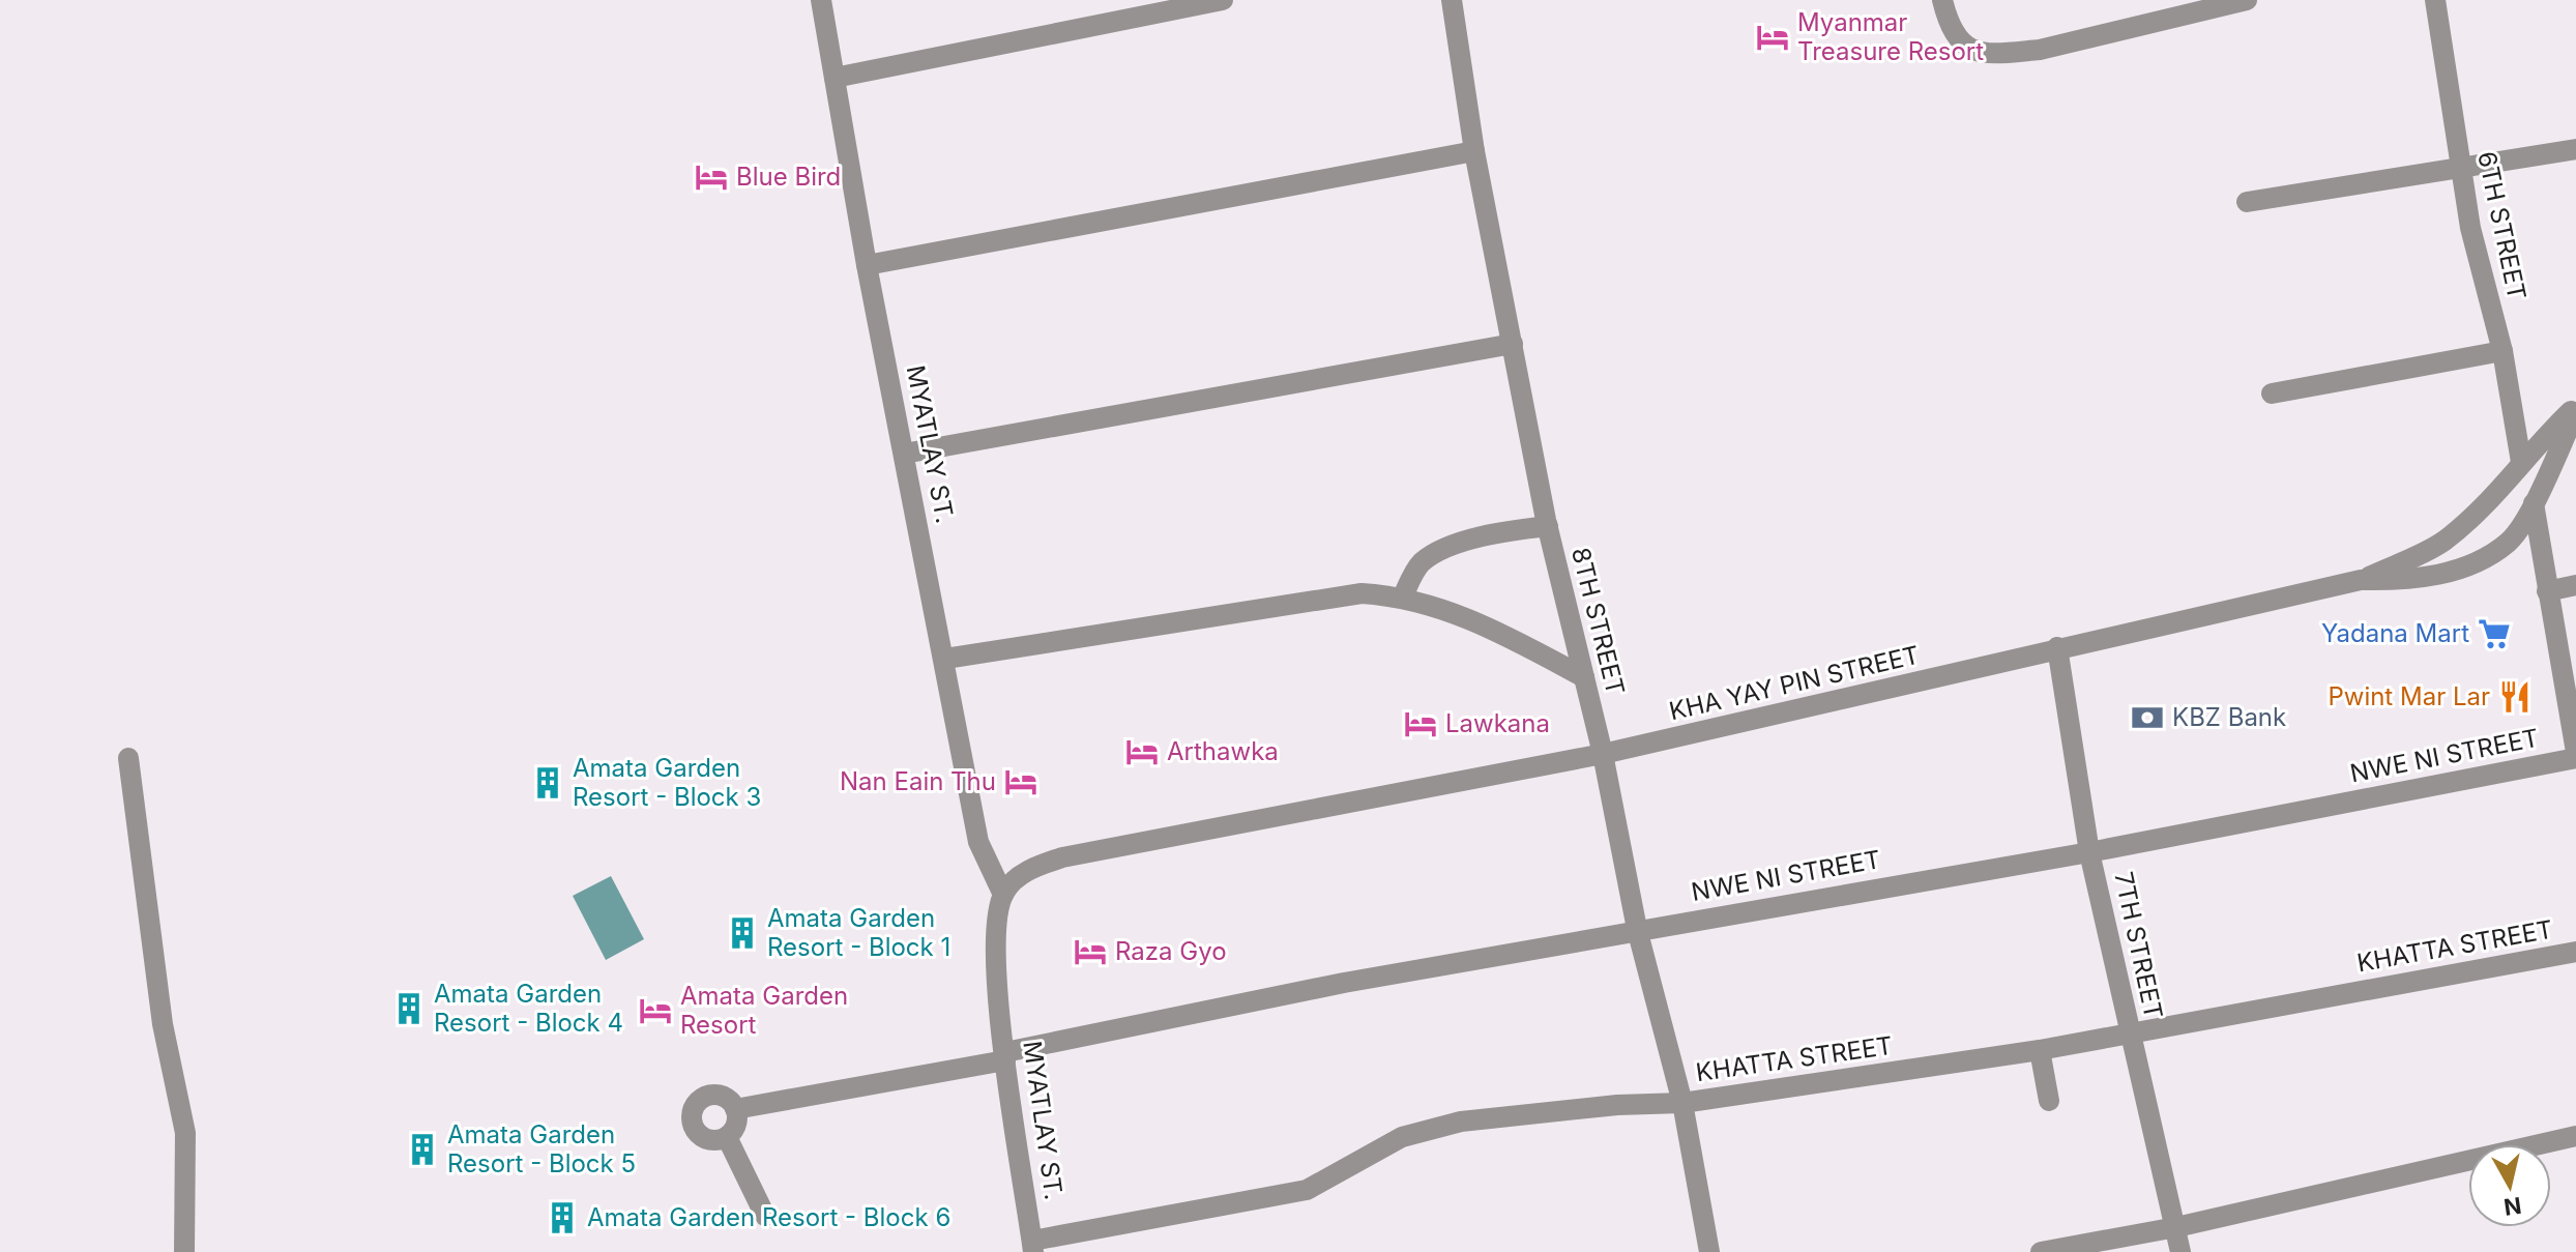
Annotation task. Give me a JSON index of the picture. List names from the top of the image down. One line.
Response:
{"streets":{"street":["6TH STREET","MYATLAY ST.","8TH STREET","KHA YAY PIN STREET","NWE NI STREET","7TH STREET","KHATTA STREET"]},"crossings":[["MYATLAY ST.","KHA YAY PIN STREET"],["MYATLAY ST.","NWE NI STREET"],["MYATLAY ST.","KHATTA STREET"],["8TH STREET","KHA YAY PIN STREET"],["8TH STREET","NWE NI STREET"],["8TH STREET","KHATTA STREET"],["KHA YAY PIN STREET","7TH STREET"],["NWE NI STREET","7TH STREET"],["7TH STREET","KHATTA STREET"]],"places":{"hotel":["Myanmar Treasure Resort","Blue Bird","Lawkana","Arthawka","Nan Eain Thu","Raza Gyo","Amata Garden Resort"],"supermarket":["Yadana Mart"],"restaurant":["Pwint Mar Lar"],"bank":["KBZ Bank"],"building":["Amata Garden Resort - Block 3","Amata Garden Resort - Block 1","Amata Garden Resort - Block 4","Amata Garden Resort - Block 5","Amata Garden Resort - Block 6"]},"north":"bottom"}
